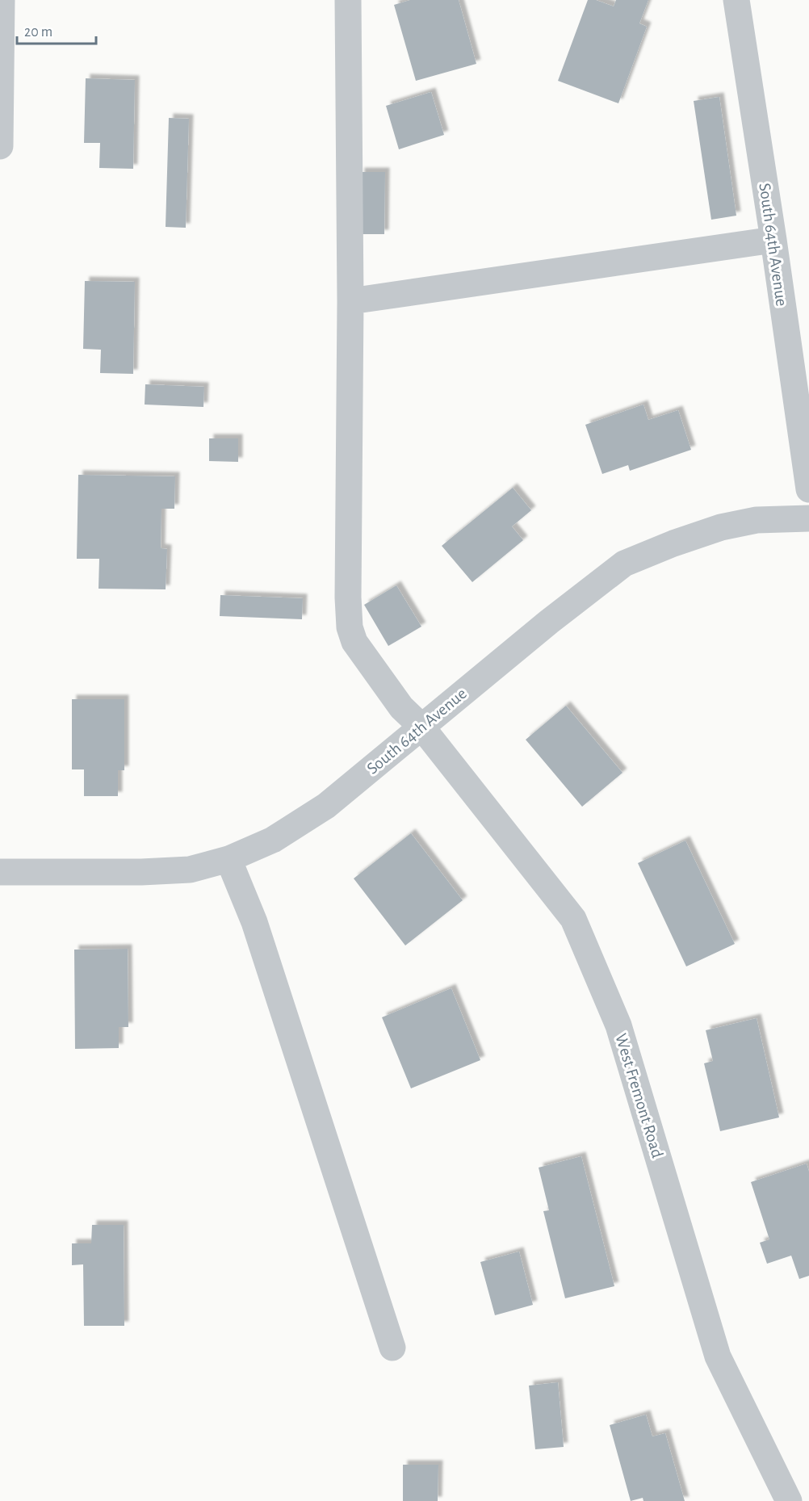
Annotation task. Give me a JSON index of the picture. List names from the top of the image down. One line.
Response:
{"streets":{"street":["South 64th Avenue","West Fremont Road"]},"crossings":[["South 64th Avenue","West Fremont Road"]],"scale_bar":"20 m"}
